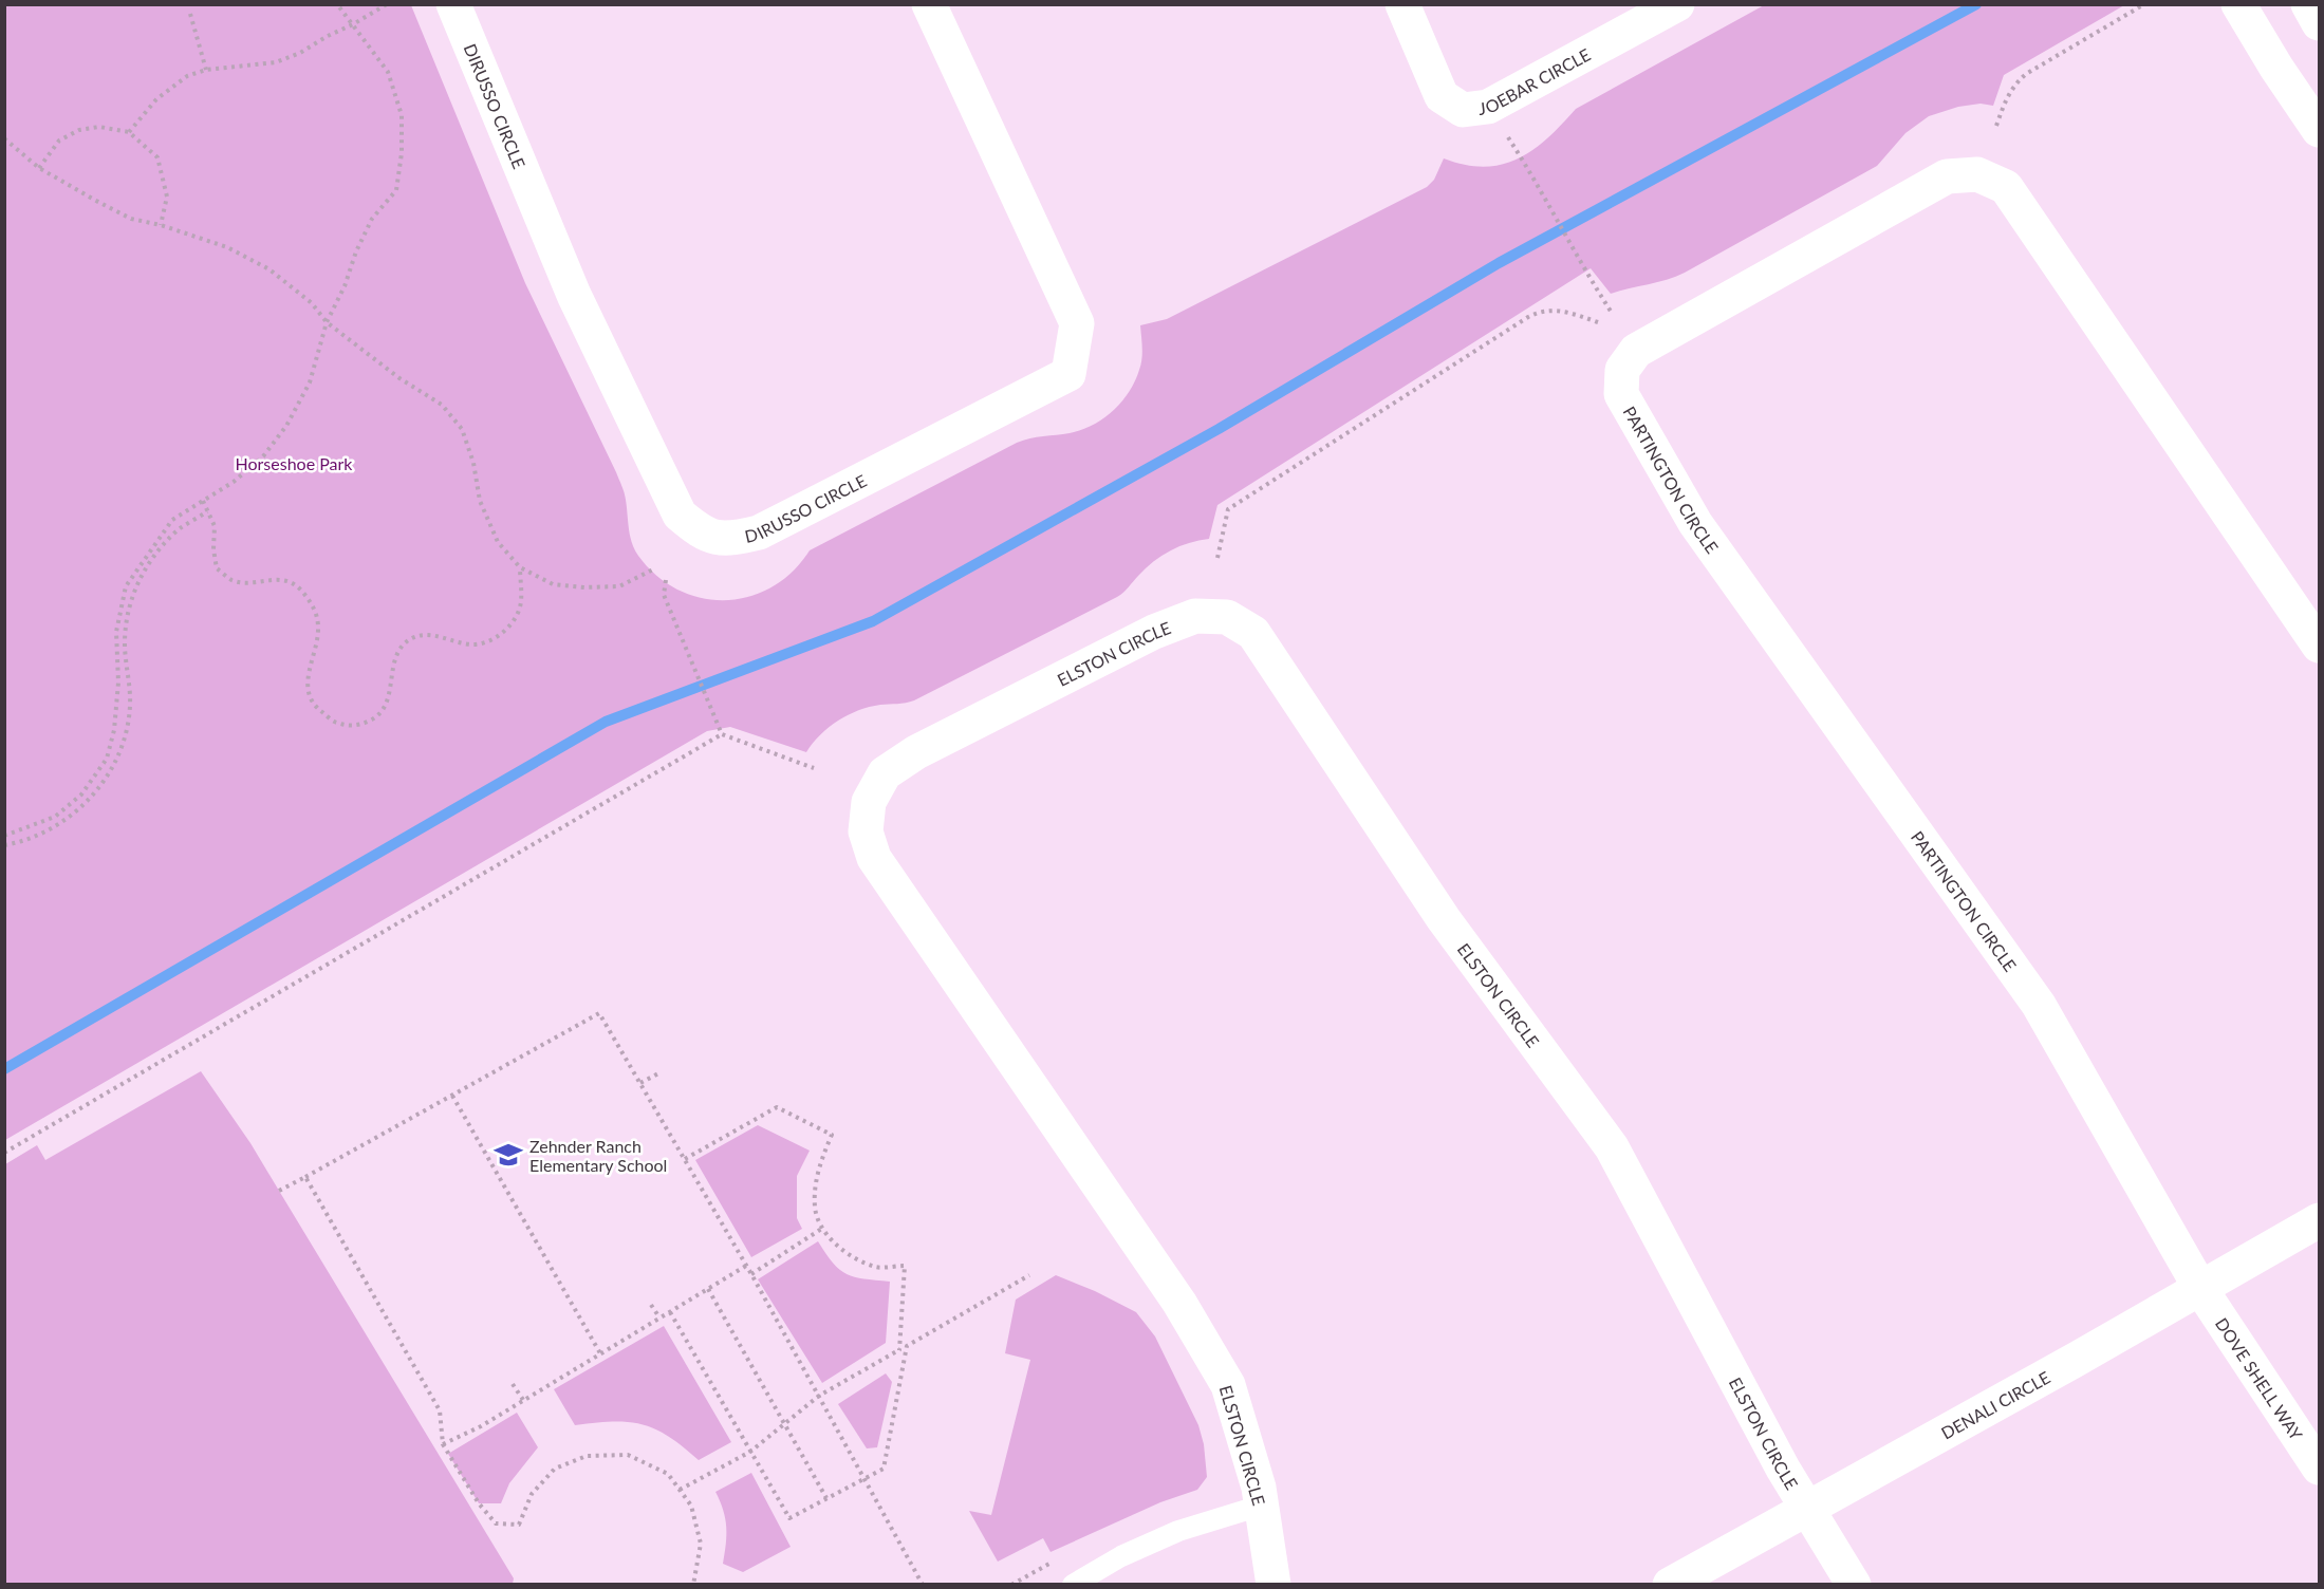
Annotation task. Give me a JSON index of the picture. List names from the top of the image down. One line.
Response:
{"streets":{"street":["JOEBAR CIRCLE","DIRUSSO CIRCLE","PARTINGTON CIRCLE","ELSTON CIRCLE","DOVE SHELL WAY","DENALI CIRCLE"]},"crossings":[["PARTINGTON CIRCLE","DOVE SHELL WAY"],["PARTINGTON CIRCLE","DENALI CIRCLE"],["ELSTON CIRCLE","DENALI CIRCLE"],["DOVE SHELL WAY","DENALI CIRCLE"]],"parks":["Horseshoe Park"],"places":{"school or university":["Zehnder Ranch Elementary School"]}}
